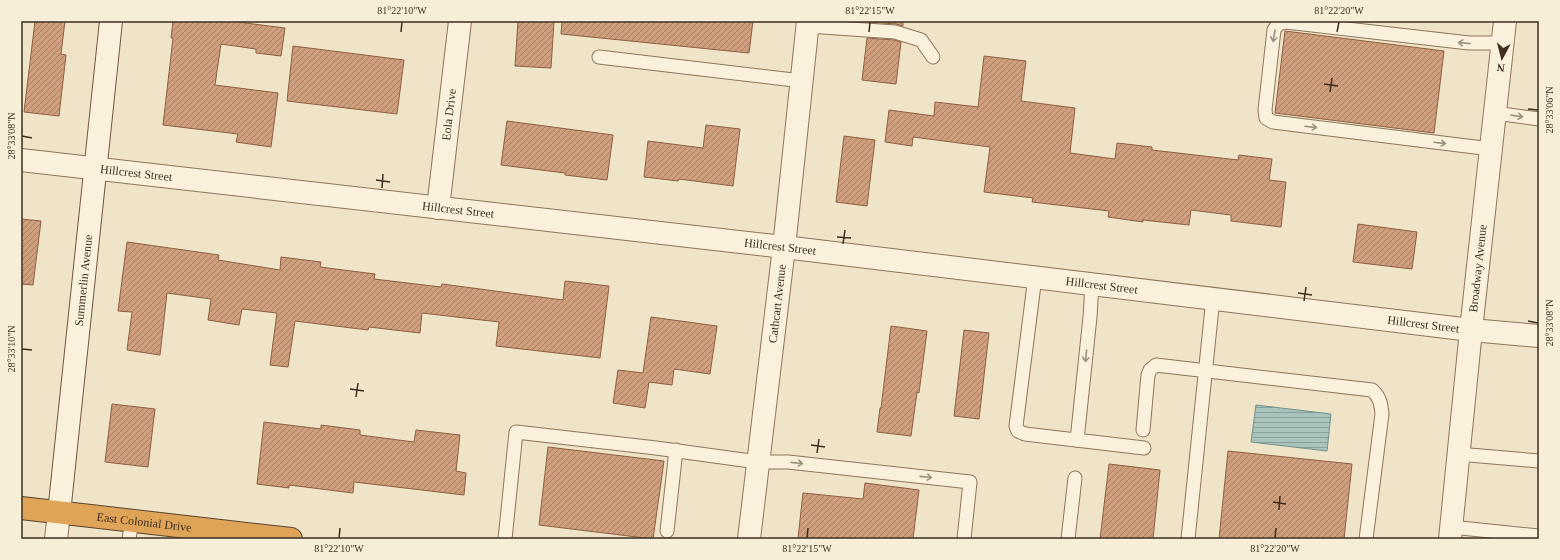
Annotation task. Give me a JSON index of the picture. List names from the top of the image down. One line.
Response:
{"streets":{"highway":["East Colonial Drive"],"street":["Eola Drive","Hillcrest Street","Broadway Avenue","Summerlin Avenue","Cathcart Avenue"]},"crossings":[["Eola Drive","Hillcrest Street"],["Hillcrest Street","Broadway Avenue"],["Hillcrest Street","Summerlin Avenue"],["Hillcrest Street","Cathcart Avenue"],["Summerlin Avenue","East Colonial Drive"]],"north":"bottom","coordinates":["81°22'10\"W","81°22'15\"W","81°22'20\"W","28°33'06\"N","28°33'08\"N","28°33'10\"N"]}
